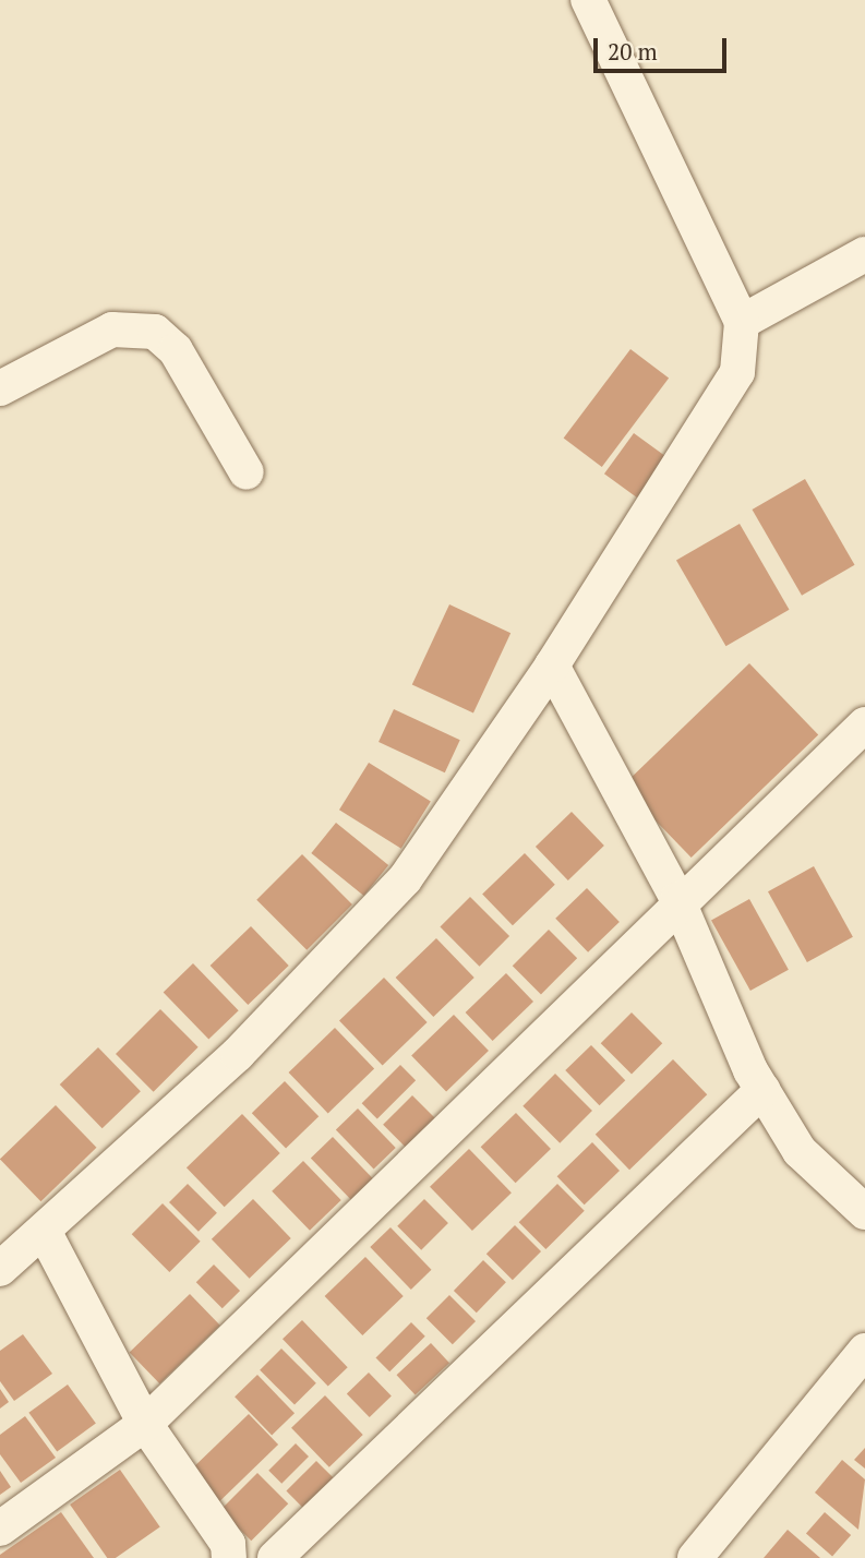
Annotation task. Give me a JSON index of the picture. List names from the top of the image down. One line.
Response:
{"scale_bar":"20 m"}
